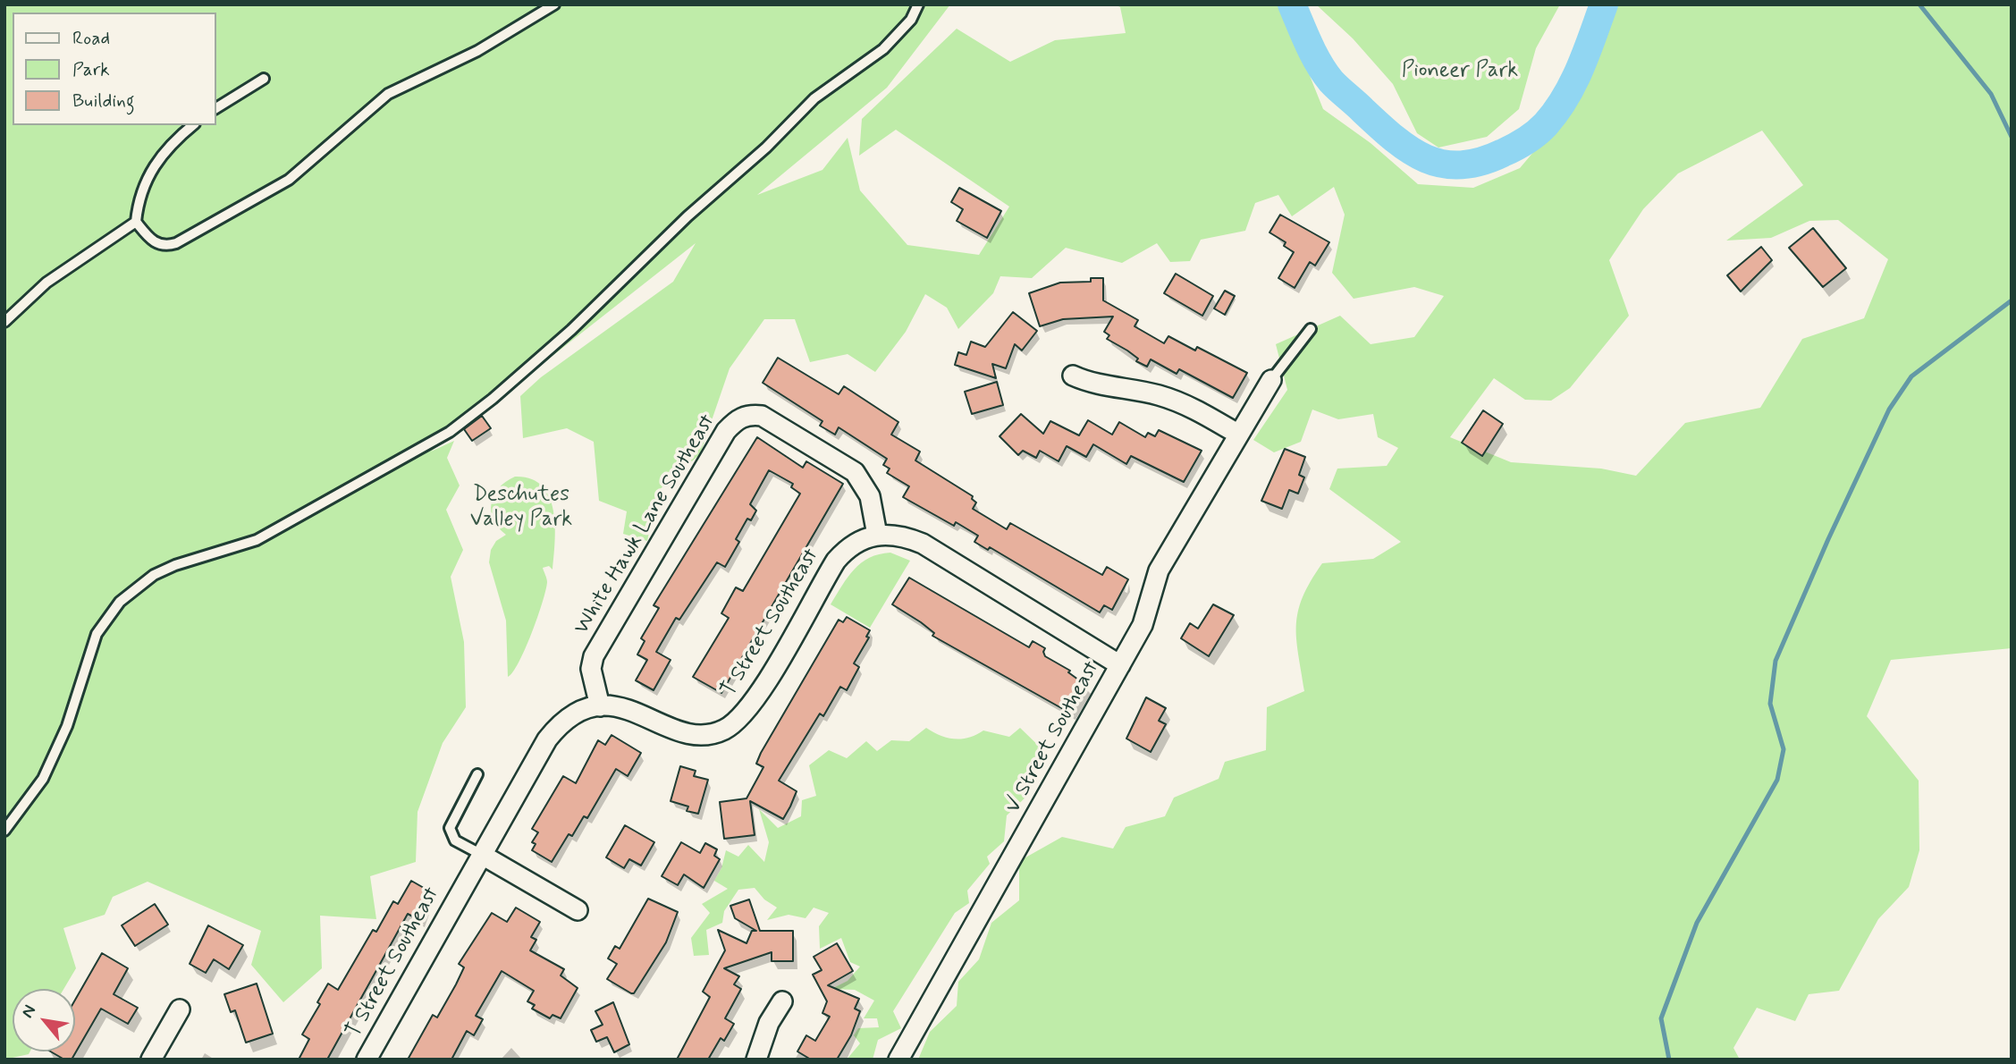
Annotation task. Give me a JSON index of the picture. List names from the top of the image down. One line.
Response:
{"streets":{"street":["White Hawk Lane Southeast","T Street Southeast","V Street Southeast"]},"crossings":[["White Hawk Lane Southeast","T Street Southeast"],["T Street Southeast","V Street Southeast"]],"parks":["Pioneer Park","Deschutes Valley Park"],"legend":["Road","Park","Building"],"north":"top left"}
